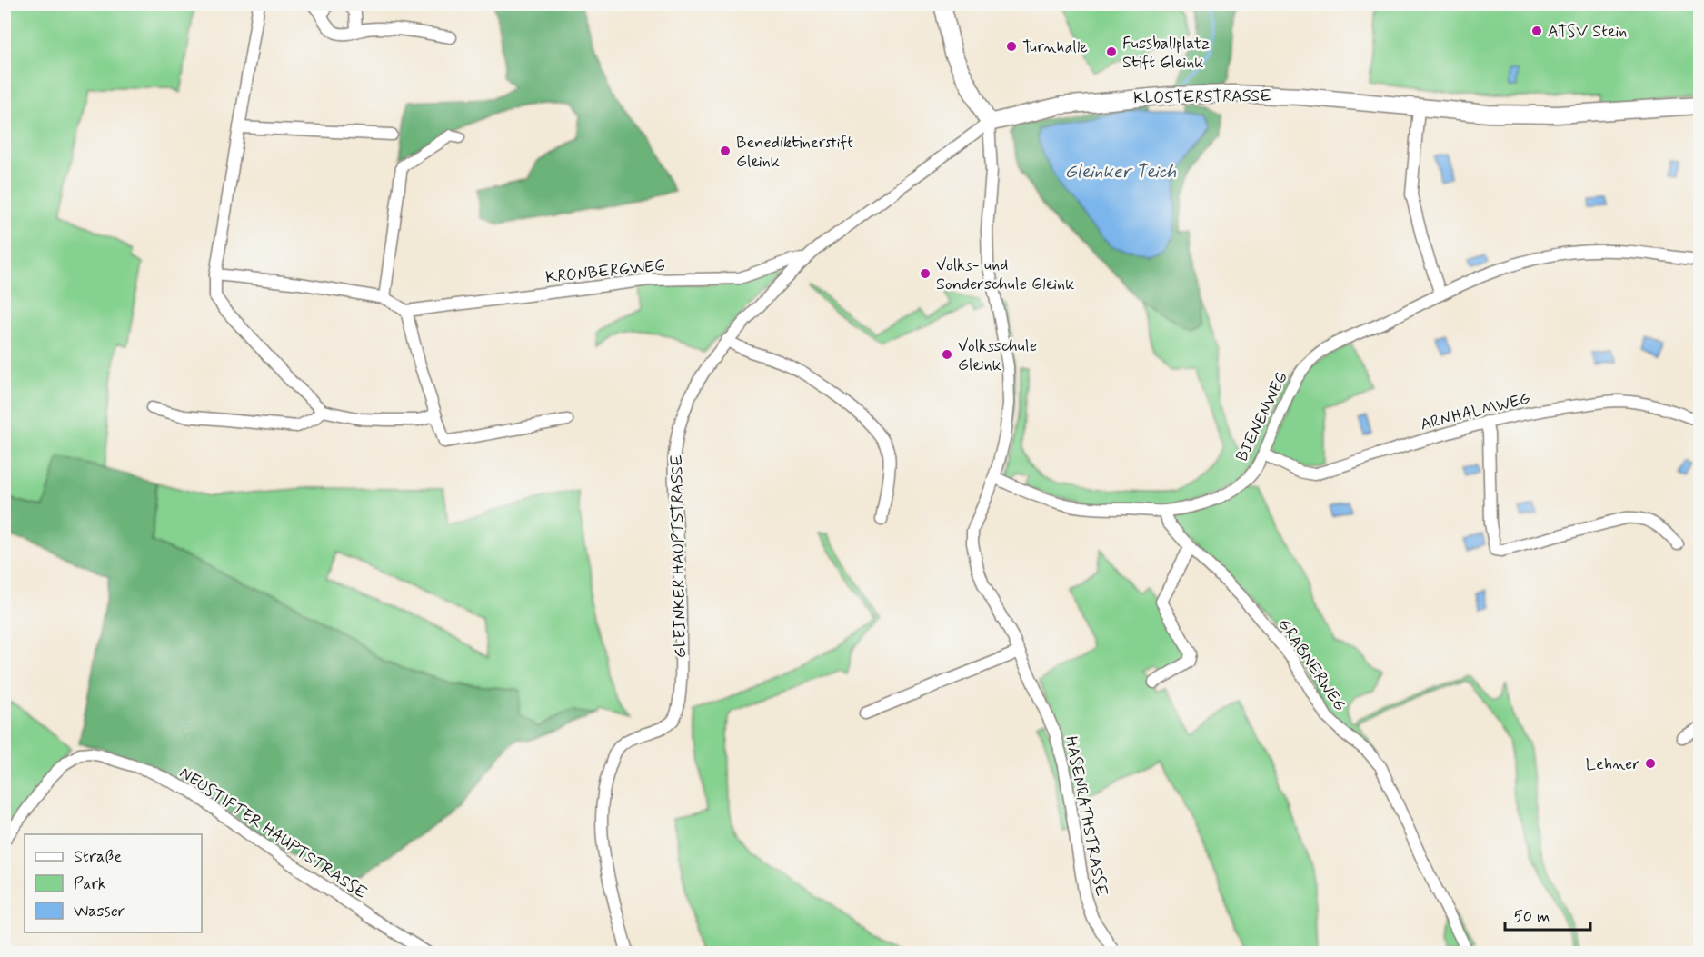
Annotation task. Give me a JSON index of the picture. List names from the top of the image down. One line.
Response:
{"streets":{"street":["KLOSTERSTRASSE","KRONBERGWEG","ARNHALMWEG","BIENENWEG","GLEINKER HAUPTSTRASSE","GRABNERWEG","HASENRATHSTRASSE","NEUSTIFTER HAUPTSTRASSE"]},"crossings":[["KLOSTERSTRASSE","GLEINKER HAUPTSTRASSE"],["KLOSTERSTRASSE","HASENRATHSTRASSE"],["KRONBERGWEG","GLEINKER HAUPTSTRASSE"],["ARNHALMWEG","BIENENWEG"],["BIENENWEG","GRABNERWEG"],["GLEINKER HAUPTSTRASSE","HASENRATHSTRASSE"]],"water":["Gleinker Teich"],"places":["ATSV Stein","Turnhalle","Fussballplatz Stift Gleink","Benediktinerstift Gleink","Volks- und Sonderschule Gleink","Volksschule Gleink","Lehner"],"legend":["Straße","Park","Wasser"],"scale_bar":"50 m"}
